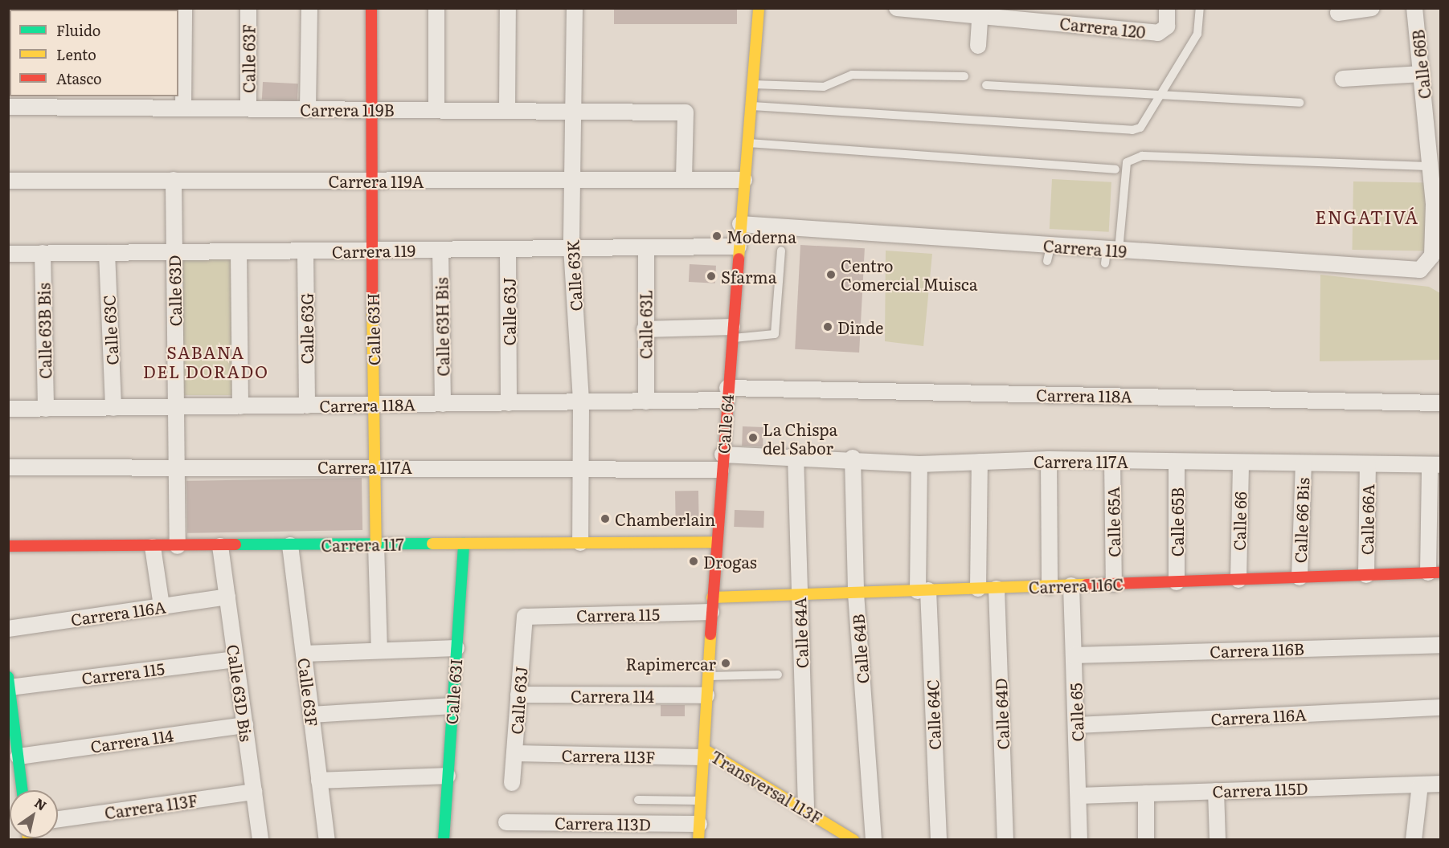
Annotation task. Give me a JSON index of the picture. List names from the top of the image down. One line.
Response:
{"streets":{"street":["Carrera 120","Calle 63F","Calle 66B","Carrera 119B","Carrera 119A","Carrera 119","Calle 63K","Calle 63D","Calle 63J","Calle 63L","Calle 63H Bis","Calle 63G","Calle 63H","Calle 63C","Calle 63B Bis","Carrera 118A","Calle 64","Carrera 117A","Calle 66A","Calle 66 Bis","Calle 66","Calle 65A","Calle 65B","Carrera 117","Carrera 116C","Carrera 116A","Carrera 115","Calle 64A","Calle 64B","Carrera 116B","Calle 63I","Calle 63D Bis","Carrera 114","Calle 65","Calle 64D","Calle 64C","Carrera 113F","Transversal 113F","Carrera 115D","Carrera 113D"]},"crossings":[["Calle 63F","Carrera 119B"],["Calle 63F","Carrera 117"],["Calle 66B","Carrera 119"],["Carrera 119B","Carrera 119A"],["Carrera 119B","Calle 63K"],["Carrera 119B","Calle 63H"],["Carrera 119A","Calle 63K"],["Carrera 119A","Calle 63D"],["Carrera 119A","Calle 63H"],["Carrera 119A","Calle 64"],["Carrera 119","Calle 63K"],["Carrera 119","Calle 63D"],["Carrera 119","Calle 63J"],["Carrera 119","Calle 63L"],["Carrera 119","Calle 63H Bis"],["Carrera 119","Calle 63G"],["Carrera 119","Calle 63H"],["Carrera 119","Calle 63C"],["Carrera 119","Calle 63B Bis"],["Carrera 119","Calle 64"],["Calle 63K","Carrera 118A"],["Calle 63K","Carrera 117A"],["Calle 63K","Carrera 117"],["Calle 63D","Carrera 118A"],["Calle 63D","Carrera 117A"],["Calle 63D","Carrera 117"],["Calle 63J","Carrera 118A"],["Calle 63J","Carrera 115"],["Calle 63J","Carrera 114"],["Calle 63J","Carrera 113F"],["Calle 63L","Carrera 118A"],["Calle 63H Bis","Carrera 118A"],["Calle 63G","Carrera 118A"],["Calle 63H","Carrera 118A"],["Calle 63H","Carrera 117A"],["Calle 63H","Carrera 117"],["Calle 63C","Carrera 118A"],["Calle 63B Bis","Carrera 118A"],["Carrera 118A","Calle 64"],["Calle 64","Carrera 117A"],["Calle 64","Carrera 117"],["Calle 64","Carrera 116C"],["Calle 64","Carrera 115"],["Calle 64","Carrera 114"],["Calle 64","Carrera 113F"],["Calle 64","Transversal 113F"],["Calle 64","Carrera 113D"],["Carrera 117A","Calle 66A"],["Carrera 117A","Calle 66 Bis"],["Carrera 117A","Calle 66"],["Carrera 117A","Calle 65A"],["Carrera 117A","Calle 65B"],["Carrera 117A","Calle 64A"],["Carrera 117A","Calle 64B"],["Carrera 117A","Calle 64C"],["Calle 66A","Carrera 116C"],["Calle 66 Bis","Carrera 116C"],["Calle 66","Carrera 116C"],["Calle 65A","Carrera 116C"],["Calle 65B","Carrera 116C"],["Carrera 117","Calle 63I"],["Carrera 117","Calle 63D Bis"],["Carrera 116C","Carrera 115"],["Carrera 116C","Calle 64A"],["Carrera 116C","Calle 64B"],["Carrera 116C","Calle 65"],["Carrera 116C","Calle 64D"],["Carrera 116C","Calle 64C"],["Carrera 116A","Calle 63D Bis"],["Carrera 116A","Calle 65"],["Carrera 115","Calle 63D Bis"],["Calle 64A","Transversal 113F"],["Carrera 116B","Calle 65"],["Calle 63D Bis","Carrera 114"],["Calle 63D Bis","Carrera 113F"],["Calle 65","Carrera 115D"],["Carrera 113F","Transversal 113F"]],"districts":["ENGATIVÁ","SABANA DEL DORADO"],"places":["Moderna","Centro Comercial Muisca","Sfarma","Dinde","La Chispa del Sabor","Chamberlain","Drogas","Rapimercar"],"legend":["Fluido","Lento","Atasco"],"north":"top right"}
